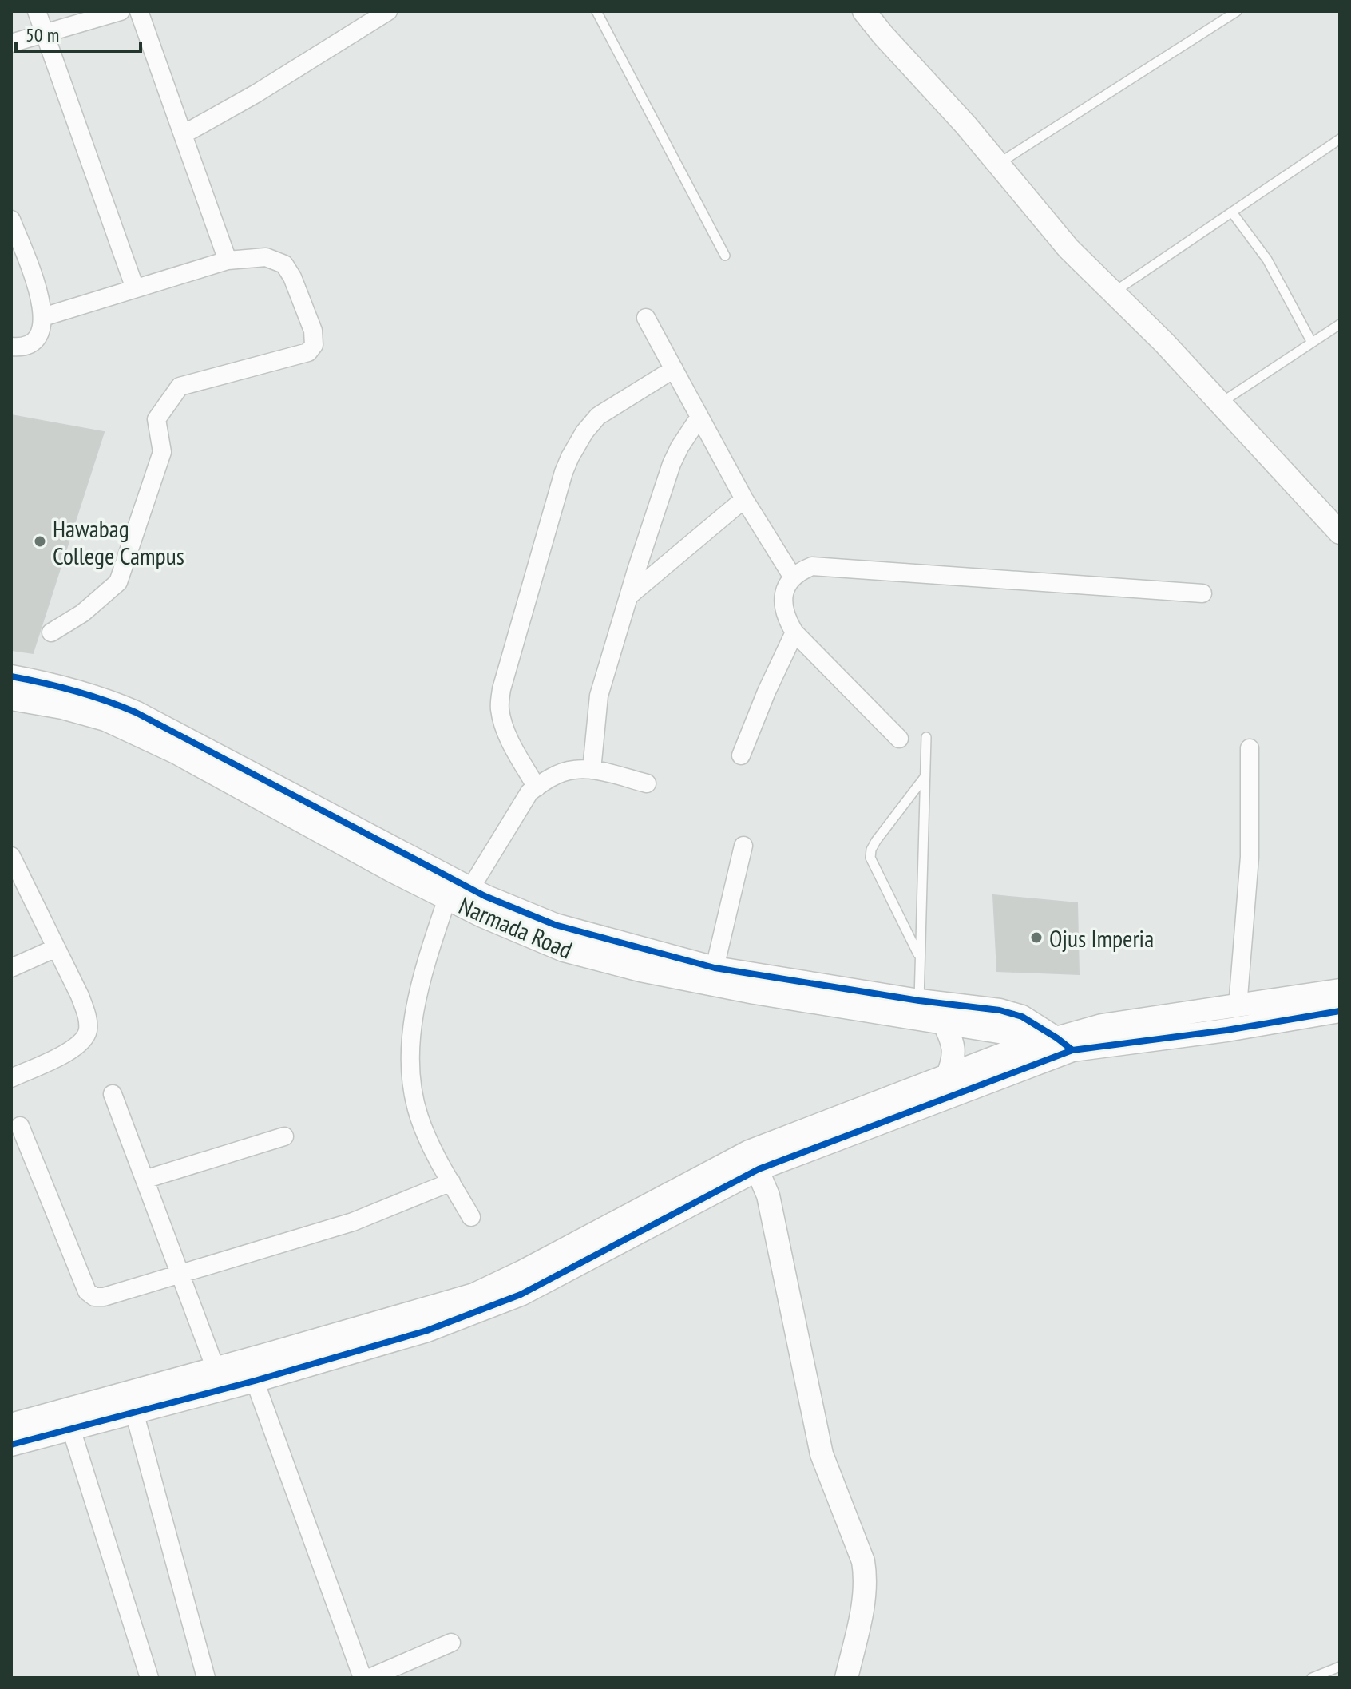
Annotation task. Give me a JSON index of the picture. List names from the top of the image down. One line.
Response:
{"streets":{"street":["Narmada Road"]},"places":["Hawabag College Campus","Ojus Imperia"],"scale_bar":"50 m"}
